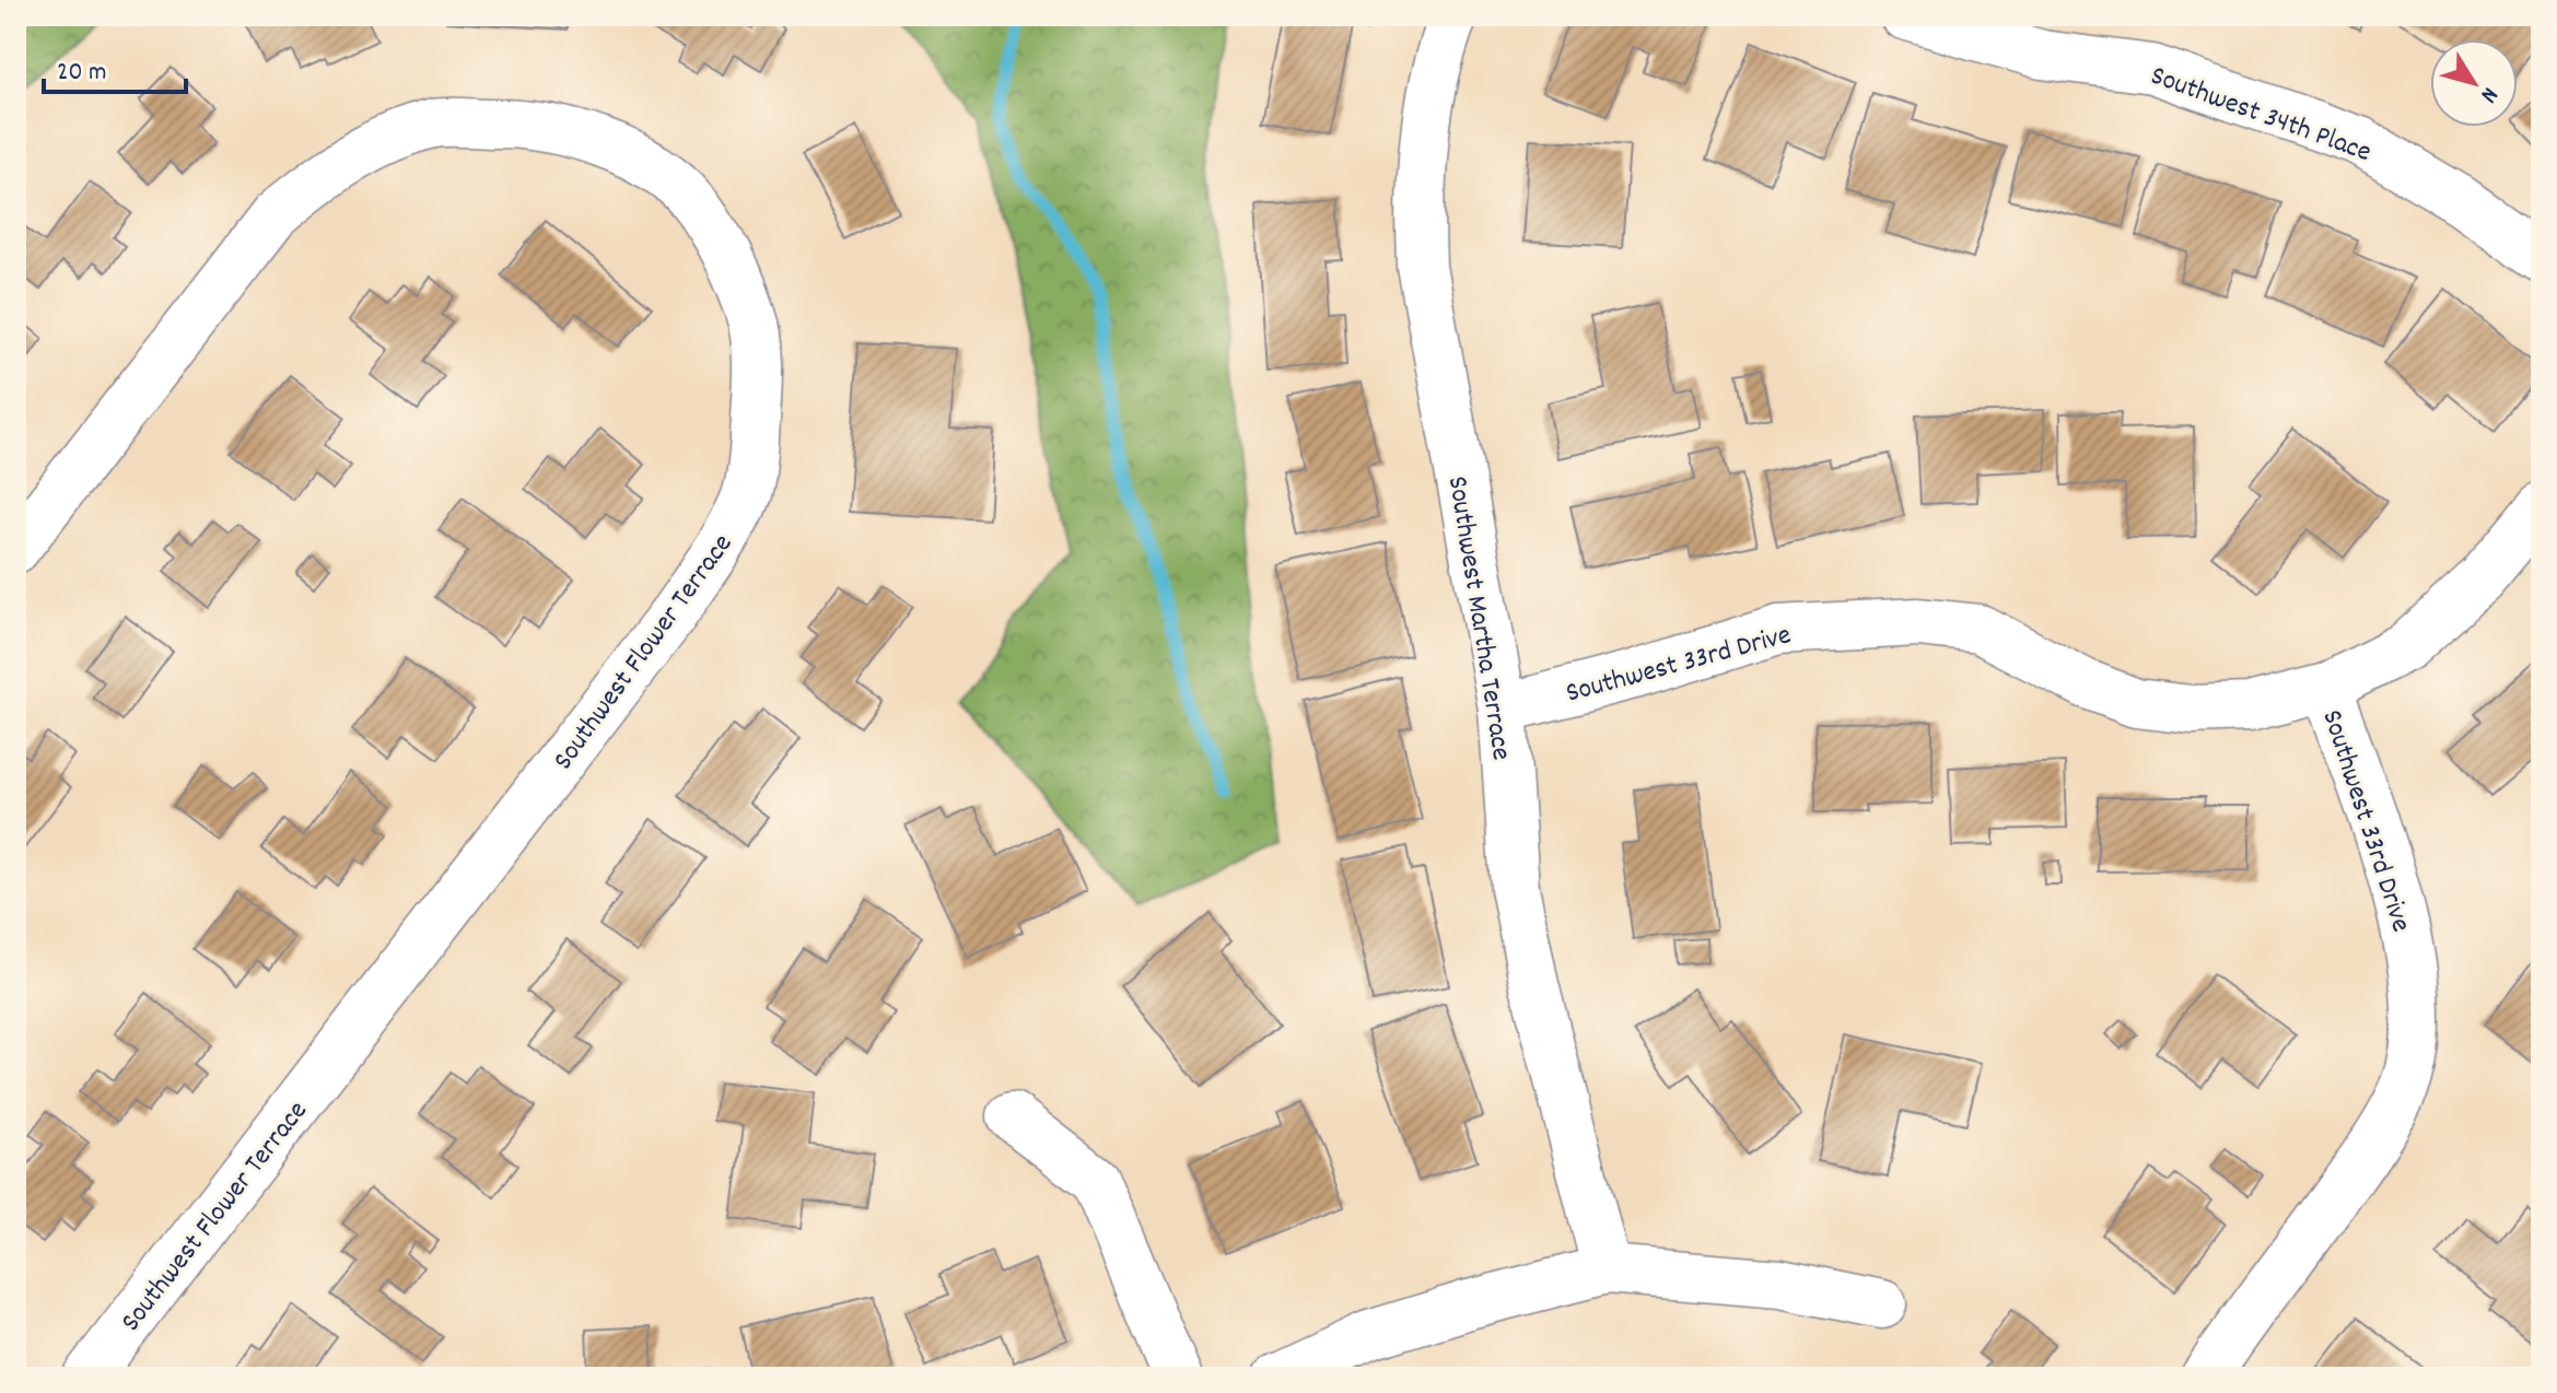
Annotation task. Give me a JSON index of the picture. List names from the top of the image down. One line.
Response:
{"streets":{"street":["Southwest 34th Place","Southwest Martha Terrace","Southwest Flower Terrace","Southwest 33rd Drive"]},"crossings":[["Southwest Martha Terrace","Southwest 33rd Drive"]],"scale_bar":"20 m","north":"bottom right"}
